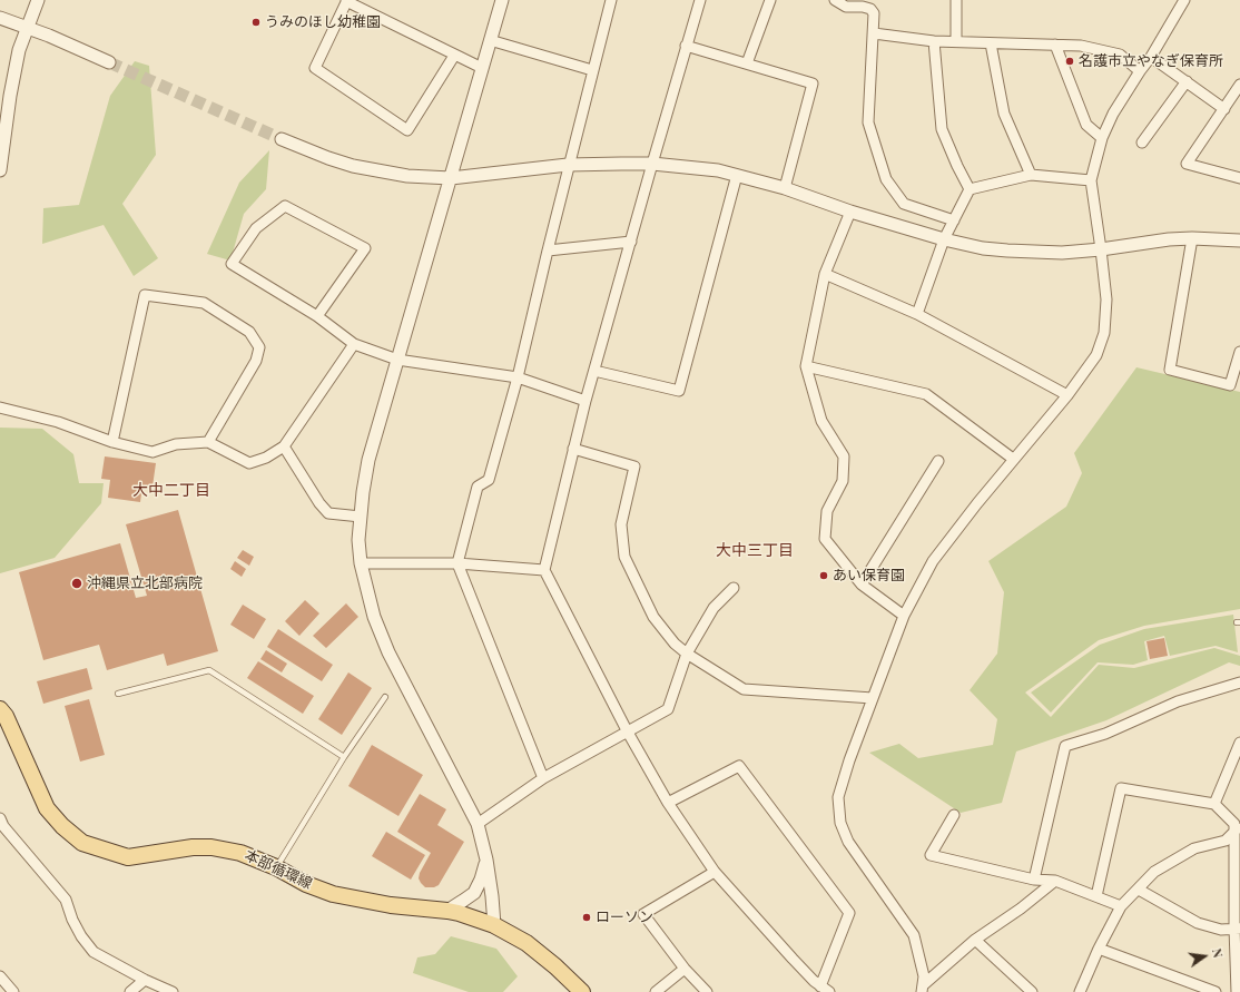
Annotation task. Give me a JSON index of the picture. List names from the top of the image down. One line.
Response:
{"streets":{"main road":["本部循環線"]},"districts":["大中二丁目","大中三丁目"],"places":["うみのほし幼稚園","名護市立やなぎ保育所","あい保育園","沖縄県立北部病院","ローソン"],"north":"right"}
